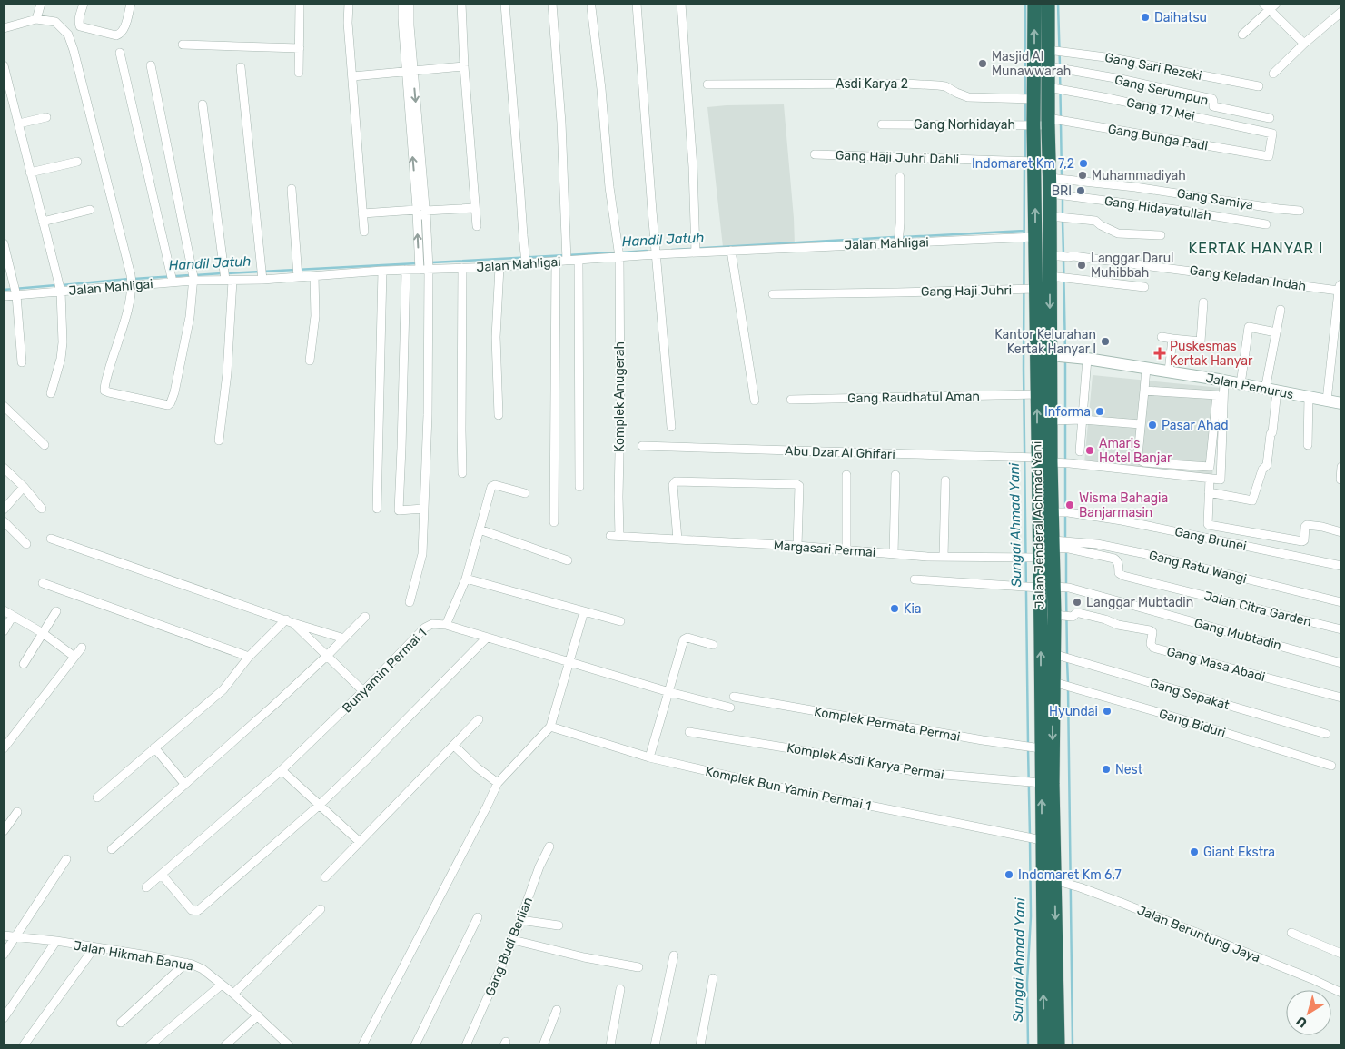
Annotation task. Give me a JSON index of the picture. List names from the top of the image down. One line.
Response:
{"streets":{"highway":["Jalan Jenderal Achmad Yani"],"street":["Gang Sari Rezeki","Asdi Karya 2","Gang Serumpun","Gang 17 Mei","Gang Norhidayah","Gang Bunga Padi","Gang Haji Juhri Dahli","Gang Samiya","Gang Hidayatullah","Jalan Mahligai","Gang Keladan Indah","Gang Haji Juhri","Jalan Pemurus","Komplek Anugerah","Gang Raudhatul Aman","Abu Dzar Al Ghifari","Gang Brunei","Margasari Permai","Gang Ratu Wangi","Jalan Citra Garden","Gang Mubtadin","Gang Masa Abadi","Bunyamin Permai 1","Gang Sepakat","Gang Biduri","Komplek Permata Permai","Komplek Asdi Karya Permai","Komplek Bun Yamin Permai 1","Jalan Beruntung Jaya","Gang Budi Berlian","Jalan Hikmah Banua"]},"crossings":[["Gang Sari Rezeki","Jalan Jenderal Achmad Yani"],["Asdi Karya 2","Jalan Jenderal Achmad Yani"],["Gang Serumpun","Jalan Jenderal Achmad Yani"],["Gang 17 Mei","Gang Bunga Padi"],["Gang 17 Mei","Jalan Jenderal Achmad Yani"],["Gang Norhidayah","Gang Bunga Padi"],["Gang Norhidayah","Jalan Jenderal Achmad Yani"],["Gang Bunga Padi","Jalan Jenderal Achmad Yani"],["Gang Haji Juhri Dahli","Jalan Jenderal Achmad Yani"],["Gang Samiya","Jalan Jenderal Achmad Yani"],["Gang Hidayatullah","Jalan Jenderal Achmad Yani"],["Jalan Mahligai","Komplek Anugerah"],["Jalan Mahligai","Jalan Jenderal Achmad Yani"],["Gang Keladan Indah","Jalan Jenderal Achmad Yani"],["Gang Haji Juhri","Jalan Jenderal Achmad Yani"],["Jalan Pemurus","Jalan Jenderal Achmad Yani"],["Komplek Anugerah","Margasari Permai"],["Gang Raudhatul Aman","Jalan Jenderal Achmad Yani"],["Abu Dzar Al Ghifari","Jalan Jenderal Achmad Yani"],["Jalan Jenderal Achmad Yani","Gang Brunei"],["Jalan Jenderal Achmad Yani","Margasari Permai"],["Jalan Jenderal Achmad Yani","Gang Ratu Wangi"],["Jalan Jenderal Achmad Yani","Jalan Citra Garden"],["Jalan Jenderal Achmad Yani","Gang Mubtadin"],["Jalan Jenderal Achmad Yani","Gang Masa Abadi"],["Jalan Jenderal Achmad Yani","Gang Sepakat"],["Jalan Jenderal Achmad Yani","Gang Biduri"],["Jalan Jenderal Achmad Yani","Komplek Permata Permai"],["Jalan Jenderal Achmad Yani","Komplek Asdi Karya Permai"],["Jalan Jenderal Achmad Yani","Komplek Bun Yamin Permai 1"],["Jalan Jenderal Achmad Yani","Jalan Beruntung Jaya"],["Gang Ratu Wangi","Jalan Citra Garden"]],"districts":["KERTAK HANYAR I"],"water":["Handil Jatuh","Sungai Ahmad Yani"],"places":{"other":["Daihatsu","Masjid Al Munawwarah","Indomaret Km 7,2","Muhammadiyah","BRI","Langgar Darul Muhibbah","Kantor Kelurahan Kertak Hanyar I","Informa","Pasar Ahad","Amaris Hotel Banjar","Wisma Bahagia Banjarmasin","Langgar Mubtadin","Kia","Hyundai","Nest","Giant Ekstra","Indomaret Km 6,7"],"health":["Puskesmas Kertak Hanyar"]},"north":"bottom left"}
